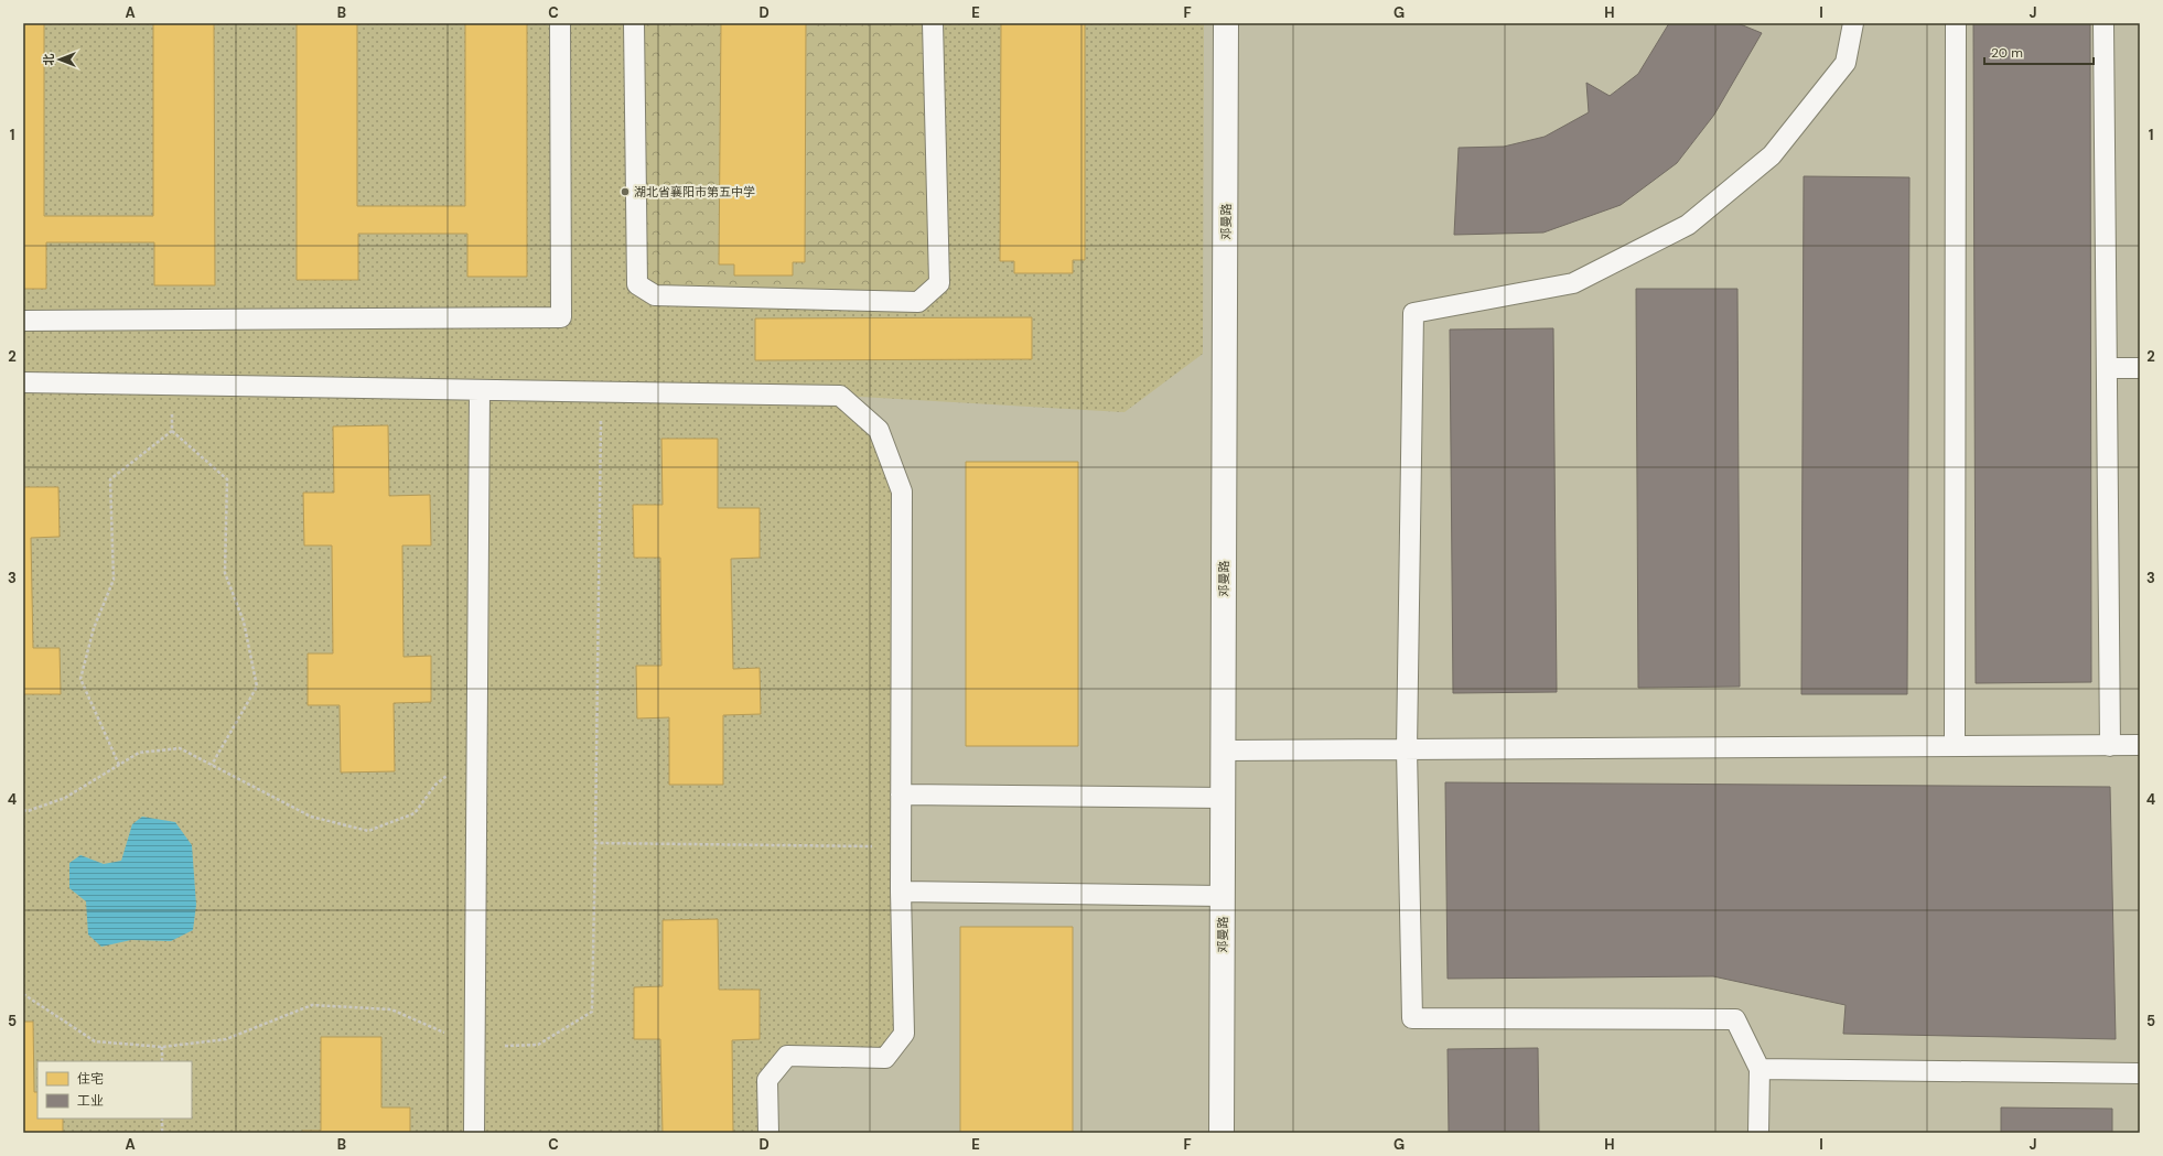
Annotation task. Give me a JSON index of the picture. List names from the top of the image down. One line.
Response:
{"streets":{"street":["邓曼路"]},"places":["湖北省襄阳市第五中学"],"legend":["住宅","工业"],"scale_bar":"20 m","north":"left","grid":{"columns":["A","B","C","D","E","F","G","H","I","J"],"rows":["1","2","3","4","5"]}}
